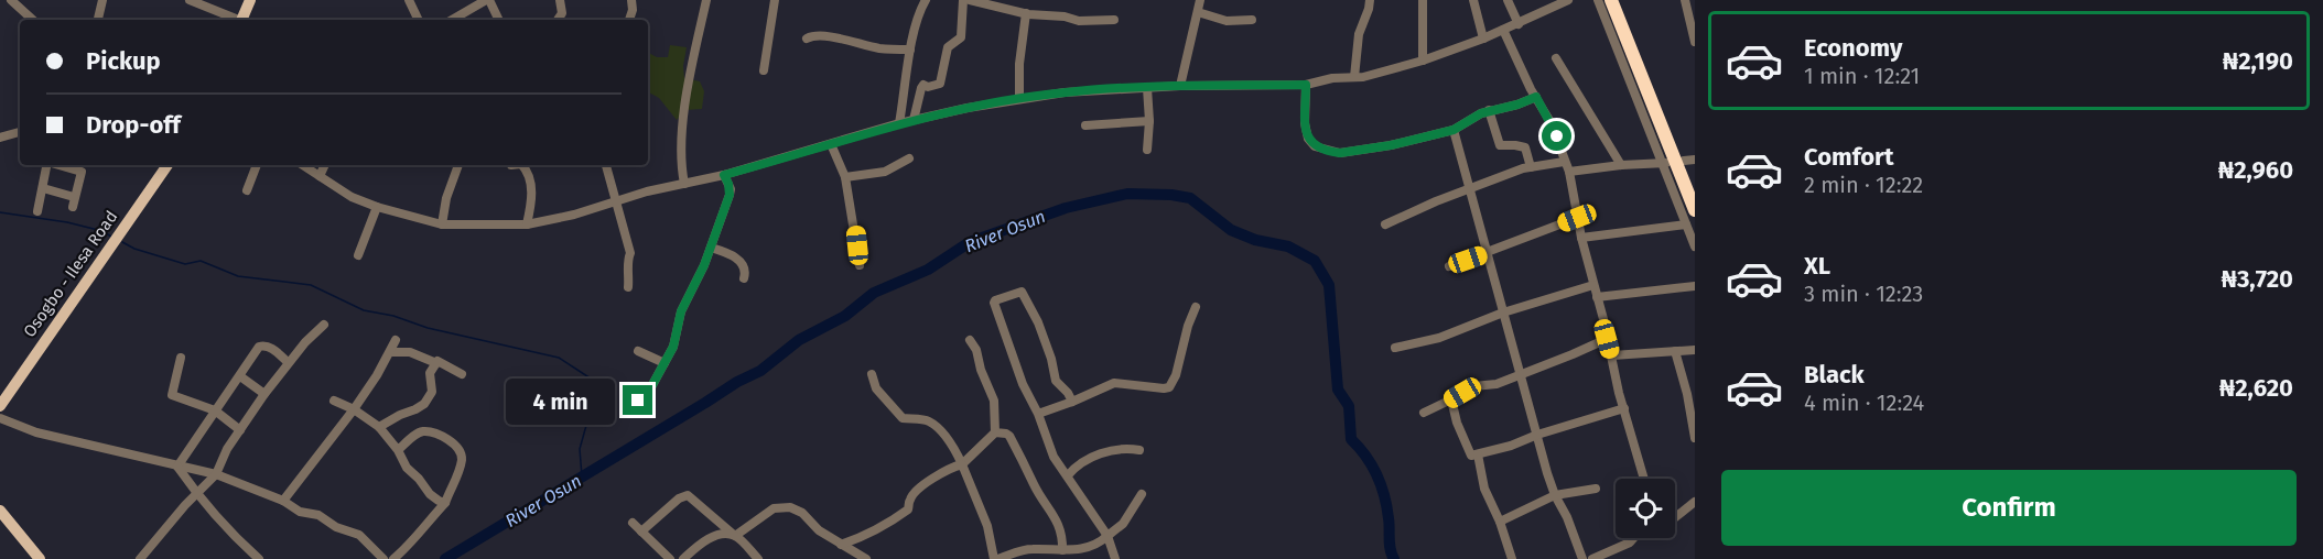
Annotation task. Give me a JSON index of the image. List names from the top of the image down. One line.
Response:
{"streets":{"main road":["Osogbo - Ilesa Road"]},"water":["River Osun"],"page":{"list":[{"name":"Economy","note":"1 min · 12:21","value":"₦2,190"},{"name":"Comfort","note":"2 min · 12:22","value":"₦2,960"},{"name":"XL","note":"3 min · 12:23","value":"₦3,720"},{"name":"Black","note":"4 min · 12:24","value":"₦2,620"}],"banner":["Pickup","Drop-off"],"bubble":"4 min","buttons":"Confirm"}}
